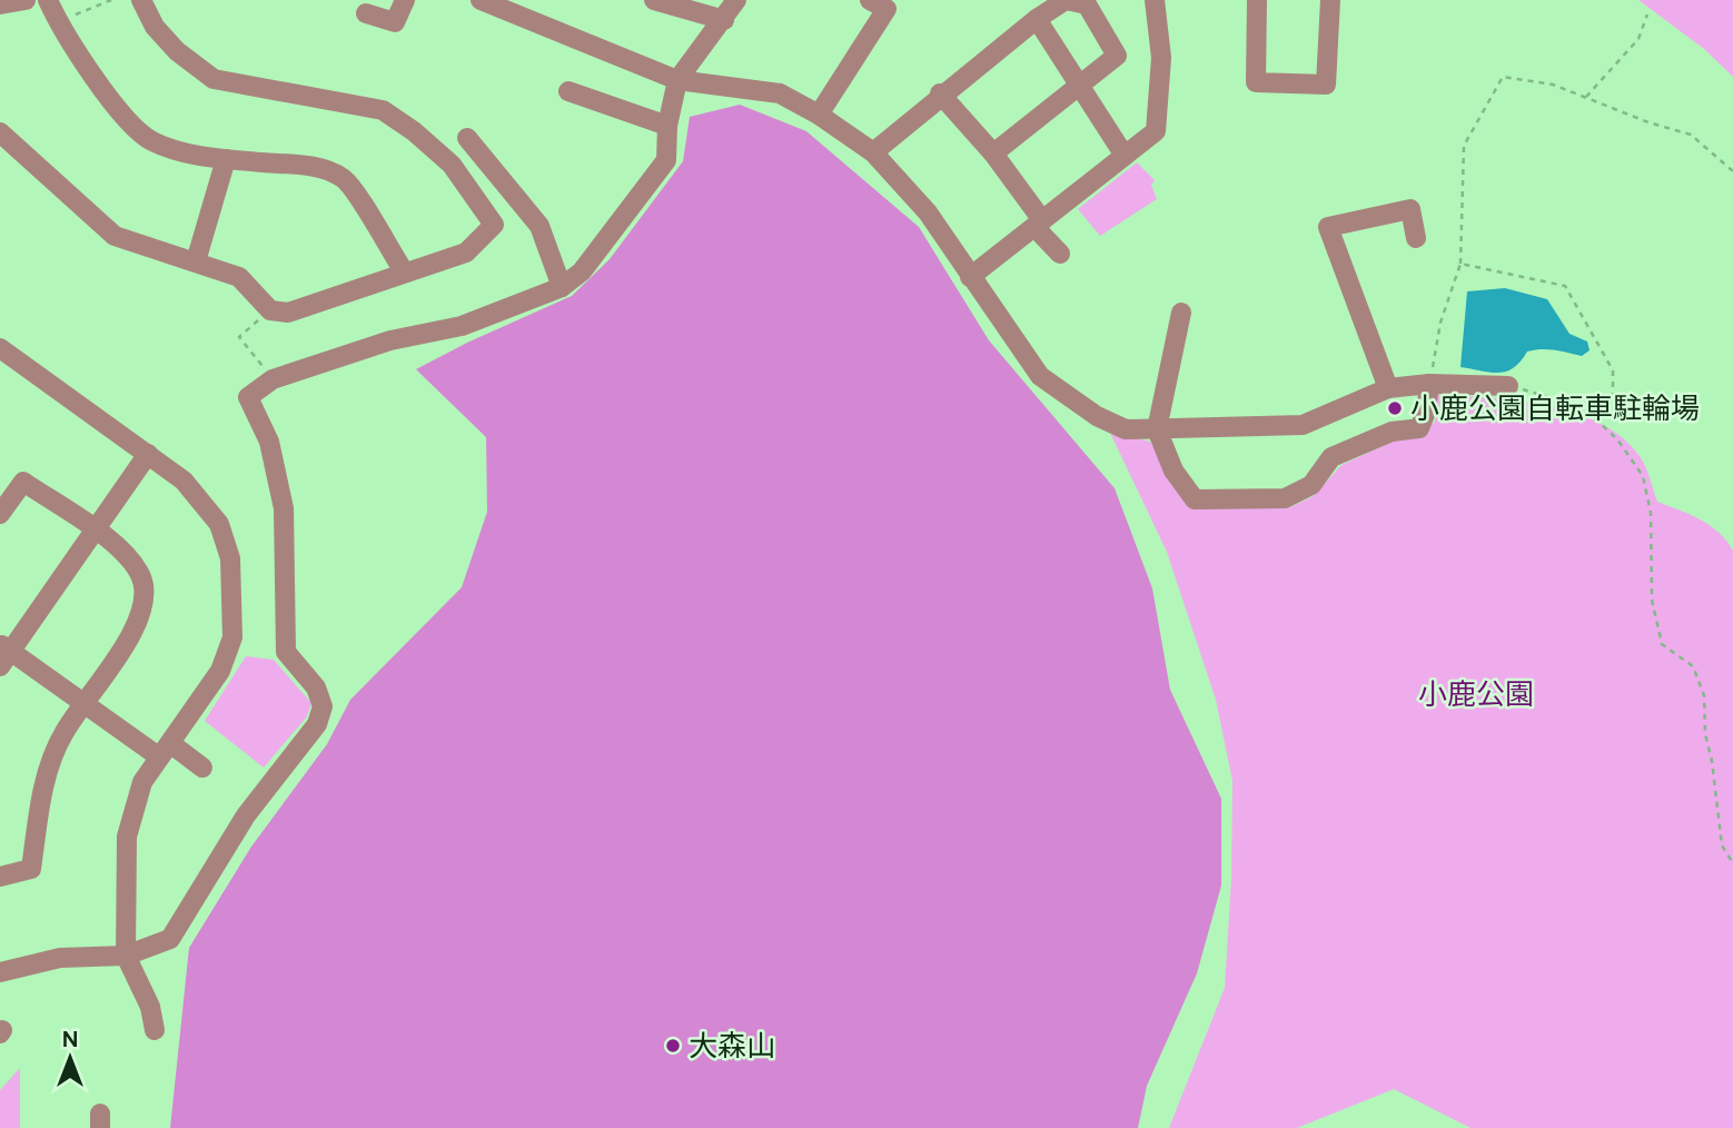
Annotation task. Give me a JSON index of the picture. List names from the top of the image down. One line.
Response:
{"parks":["小鹿公園"],"places":["小鹿公園自転車駐輪場","大森山"],"north":"top"}
